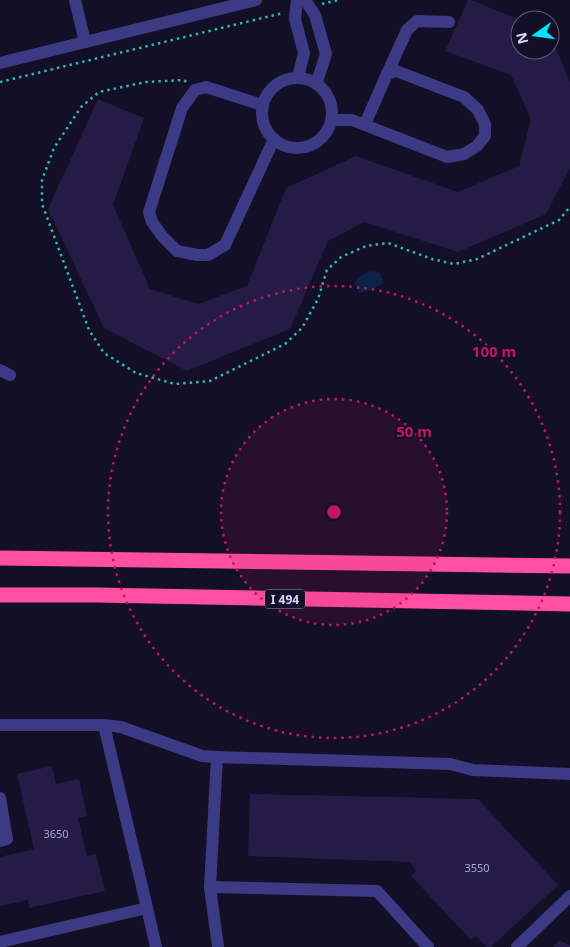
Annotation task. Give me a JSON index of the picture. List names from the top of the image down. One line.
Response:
{"streets":{"highway":["I 494"]},"house_numbers":["3650","3550"],"north":"left","rings":["100 m","50 m"]}
